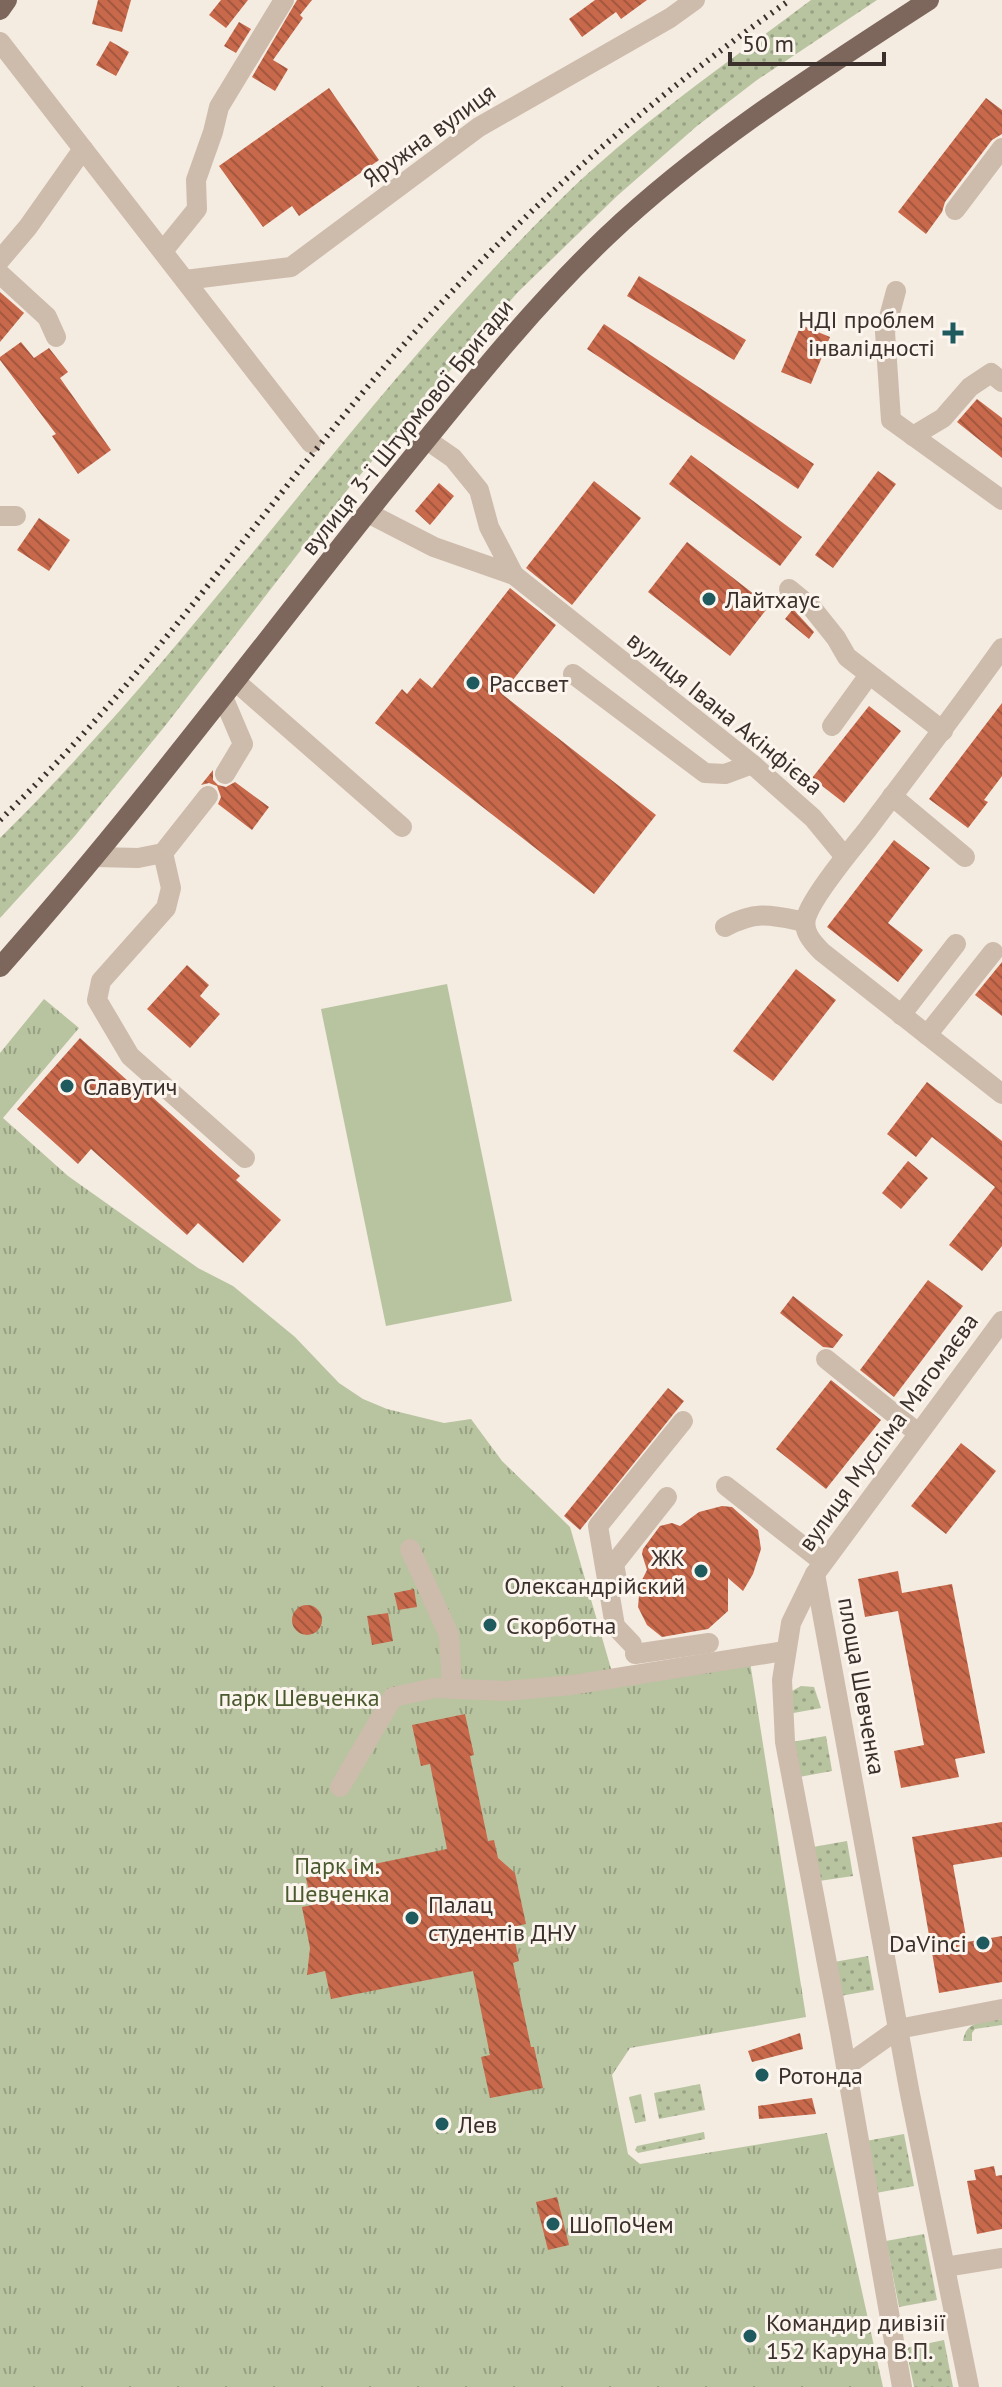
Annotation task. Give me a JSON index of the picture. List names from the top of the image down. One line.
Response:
{"streets":{"main road":["вулиця 3-ї Штурмової Бригади"],"street":["Яружна вулиця","вулиця Івана Акінфієва","вулиця Мусліма Магомаєва","площа Шевченка"]},"crossings":[["вулиця Мусліма Магомаєва","площа Шевченка"]],"parks":["парк Шевченка","Парк iм. Шевченка"],"places":{"health":["НДІ проблем інвалідності"],"other":["Лайтхаус","Рассвет","Славутич","ЖК Олександрійский","Скорботна","Палац студентів ДНУ","DaVinci","Ротонда","Лев","ШоПоЧем","Командир дивізії 152 Каруна В.П."]},"scale_bar":"50 m"}
